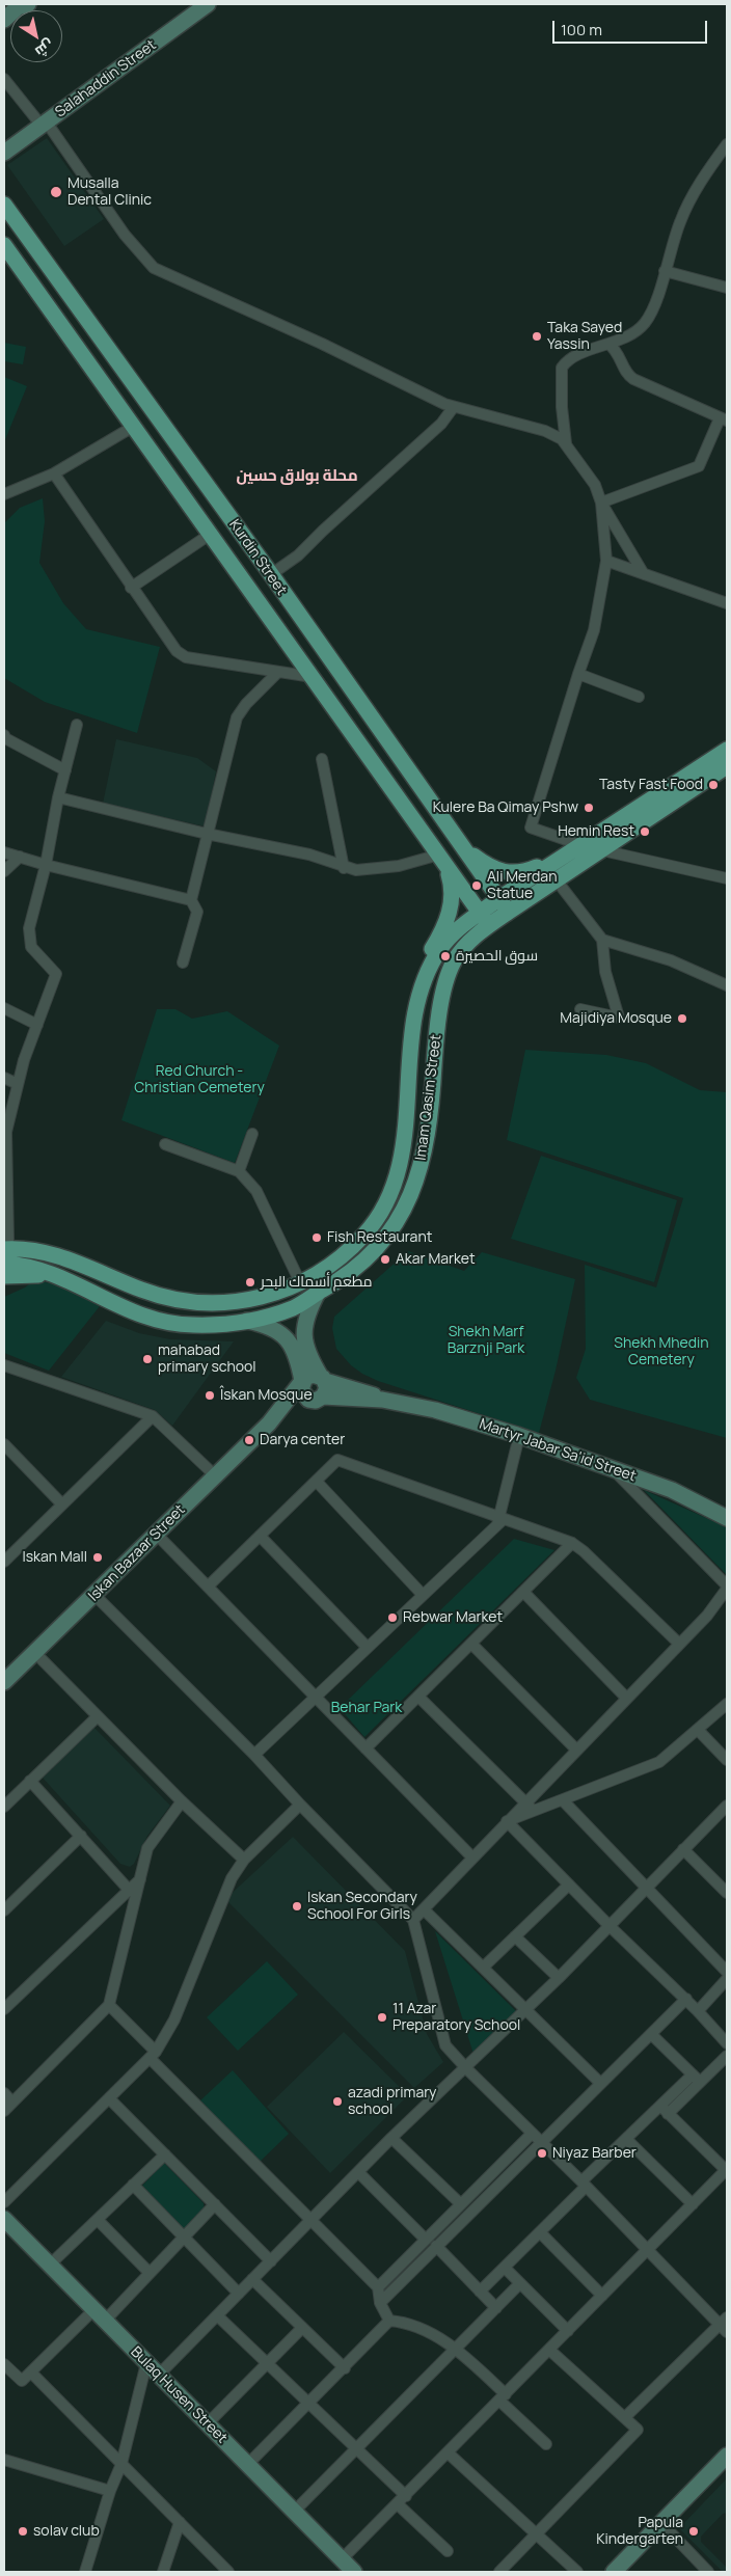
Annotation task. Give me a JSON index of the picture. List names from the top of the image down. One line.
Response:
{"streets":{"main road":["Kurdin Street","Imam Qasim Street"],"street":["Salahaddin Street","Martyr Jabar Sa'id Street","Iskan Bazaar Street","Bulaq Husen Street"]},"crossings":[["Kurdin Street","Imam Qasim Street"]],"districts":["محلة بولاق حسين"],"parks":["Red Church - Christian Cemetery","Shekh Marf Barznji Park","Shekh Mhedin Cemetery","Behar Park"],"places":["Musalla Dental Clinic","Taka Sayed Yassin","Tasty Fast Food","Kulere Ba Qimay Pshw","Hemin Rest","Ali Merdan Statue","سوق الحصيرة","Majidiya Mosque","Fish Restaurant","Akar Market","مطعم أسماك البحر","mahabad primary school","Îskan Mosque","Darya center","Iskan Mall","Rebwar Market","Iskan Secondary School For Girls","11 Azar Preparatory School","azadi primary school","Niyaz Barber","solav club","Papula Kindergarten"],"scale_bar":"100 m","north":"bottom right"}
